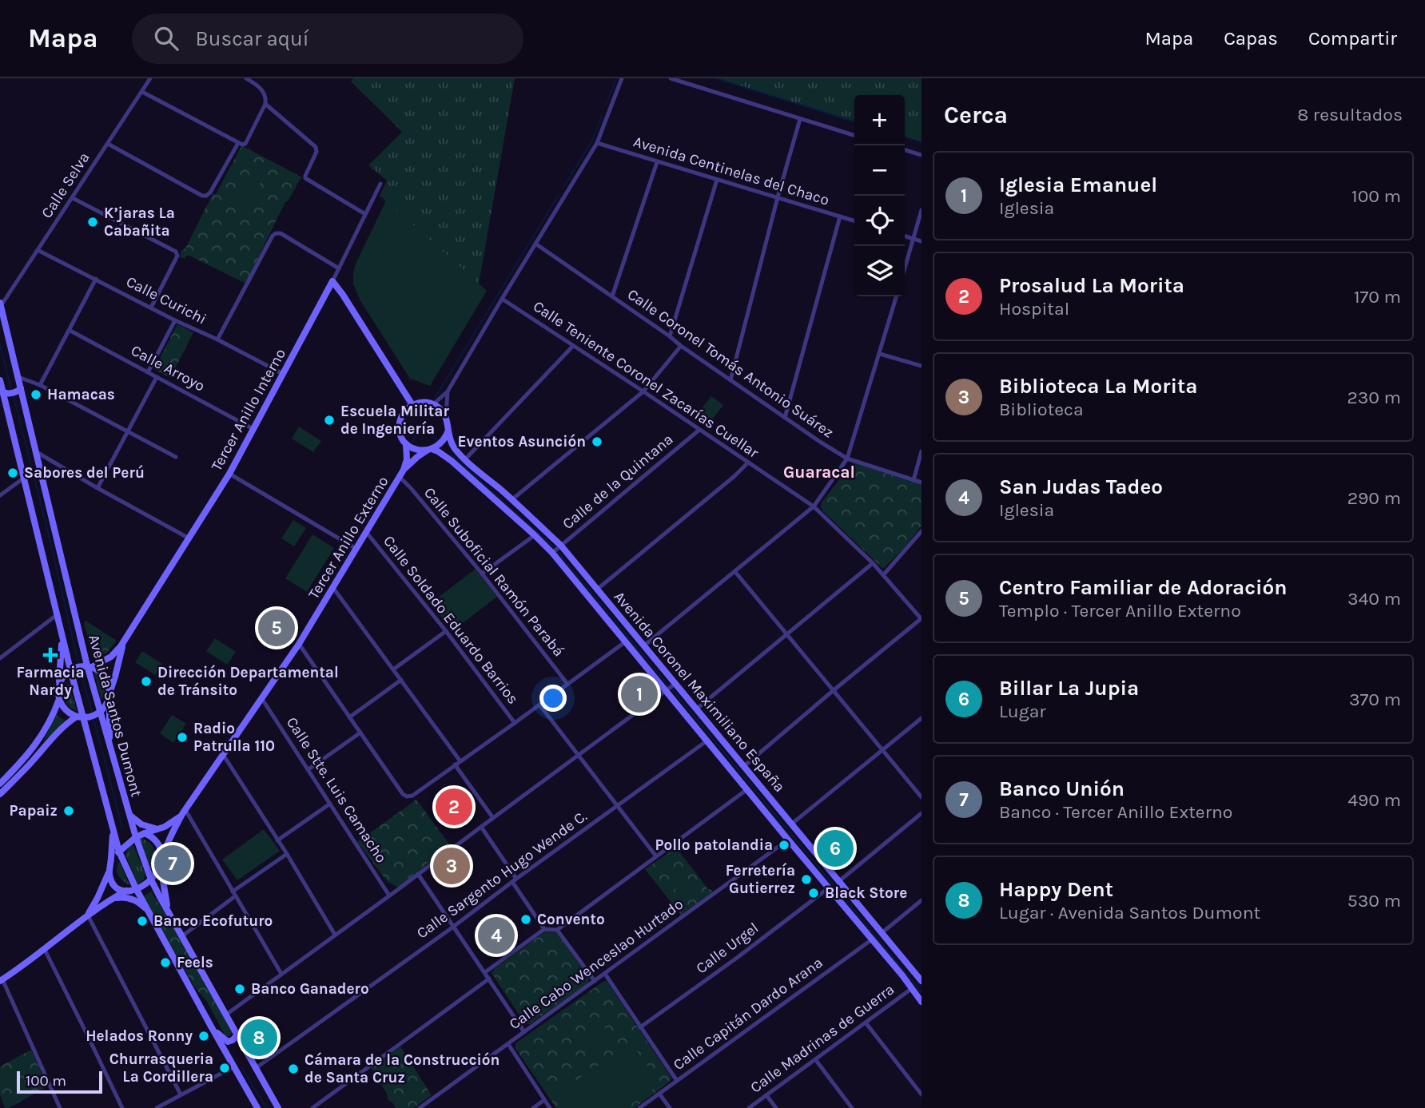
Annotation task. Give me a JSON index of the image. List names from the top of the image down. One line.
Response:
{"streets":{"street":["Avenida Centinelas del Chaco","Calle Selva","Calle Curichi","Calle Coronel Tomás Antonio Suárez","Calle Arroyo","Calle Teniente Coronel Zacarías Cuellar","Tercer Anillo Interno","Calle de la Quintana","Tercer Anillo Externo","Calle Suboficial Ramón Parabá","Calle Soldado Eduardo Barrios","Avenida Coronel Maximiliano España","Avenida Santos Dumont","Calle Stte. Luis Camacho","Calle Sargento Hugo Wende C.","Calle Urgel","Calle Cabo Wenceslao Hurtado","Calle Capitán Dardo Arana","Calle Madrinas de Guerra"]},"crossings":[["Calle Selva","Calle Curichi"],["Calle Selva","Avenida Santos Dumont"],["Calle Curichi","Tercer Anillo Interno"],["Calle Arroyo","Tercer Anillo Interno"],["Calle Teniente Coronel Zacarías Cuellar","Calle de la Quintana"],["Tercer Anillo Interno","Avenida Santos Dumont"],["Calle de la Quintana","Avenida Coronel Maximiliano España"],["Tercer Anillo Externo","Calle Suboficial Ramón Parabá"],["Tercer Anillo Externo","Calle Soldado Eduardo Barrios"],["Tercer Anillo Externo","Avenida Coronel Maximiliano España"],["Tercer Anillo Externo","Avenida Santos Dumont"],["Tercer Anillo Externo","Calle Stte. Luis Camacho"],["Avenida Coronel Maximiliano España","Calle Sargento Hugo Wende C."],["Avenida Coronel Maximiliano España","Calle Urgel"],["Avenida Coronel Maximiliano España","Calle Cabo Wenceslao Hurtado"],["Avenida Coronel Maximiliano España","Calle Capitán Dardo Arana"],["Avenida Coronel Maximiliano España","Calle Madrinas de Guerra"],["Avenida Santos Dumont","Calle Sargento Hugo Wende C."]],"districts":["Guaracal"],"places":{"other":["K’jaras La Cabañita","Hamacas","Escuela Militar de Ingeniería","Eventos Asunción","Sabores del Perú","Dirección Departamental de Tránsito","Radio Patrulla 110","Papaiz","Pollo patolandia","Ferretería Gutierrez","Black Store","Convento","Banco Ecofuturo","Feels","Banco Ganadero","Helados Ronny","Churrasqueria La Cordillera","Cámara de la Construcción de Santa Cruz"],"health":["Farmacia Nardy"]},"scale_bar":"100 m","page":{"header":"Mapa","search":"Buscar aquí","nav":["Mapa","Capas","Compartir"],"heading":["Cerca","8 resultados"],"map_buttons":["+","−"],"list":[{"mark":"1","name":"Iglesia Emanuel","note":"Iglesia","value":"100 m"},{"mark":"2","name":"Prosalud La Morita","note":"Hospital","value":"170 m"},{"mark":"3","name":"Biblioteca La Morita","note":"Biblioteca","value":"230 m"},{"mark":"4","name":"San Judas Tadeo","note":"Iglesia","value":"290 m"},{"mark":"5","name":"Centro Familiar de Adoración","note":"Templo · Tercer Anillo Externo","value":"340 m"},{"mark":"6","name":"Billar La Jupia","note":"Lugar","value":"370 m"},{"mark":"7","name":"Banco Unión","note":"Banco · Tercer Anillo Externo","value":"490 m"},{"mark":"8","name":"Happy Dent","note":"Lugar · Avenida Santos Dumont","value":"530 m"}],"pins":["5","1","2","6","7","3","4","8"],"scale":"100 m"}}
